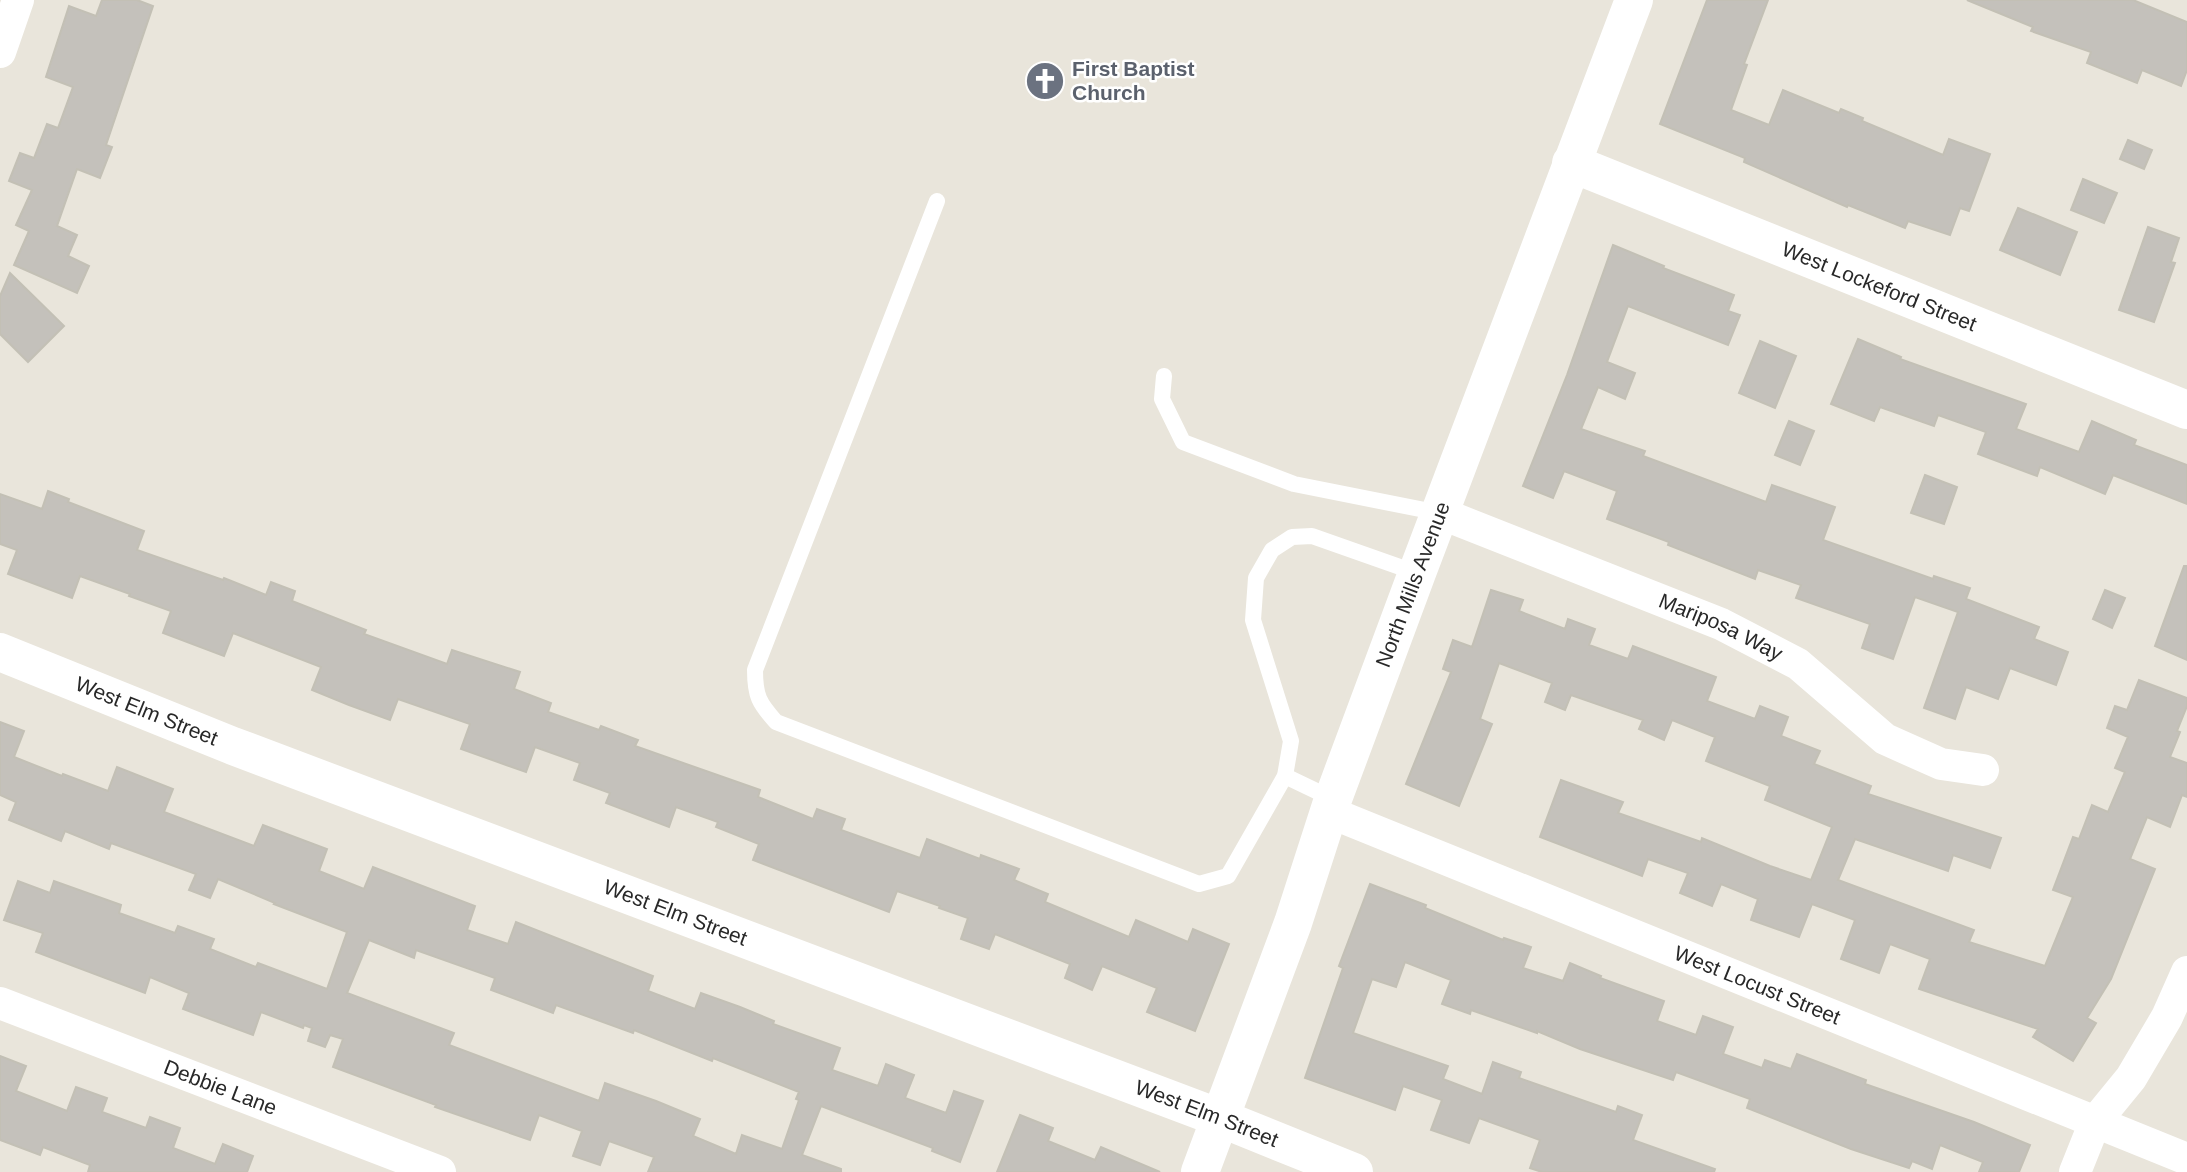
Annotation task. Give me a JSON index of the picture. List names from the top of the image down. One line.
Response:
{"streets":{"street":["West Lockeford Street","North Mills Avenue","Mariposa Way","West Elm Street","West Locust Street","Debbie Lane"]},"crossings":[["West Lockeford Street","North Mills Avenue"],["North Mills Avenue","Mariposa Way"],["North Mills Avenue","West Elm Street"],["North Mills Avenue","West Locust Street"]],"places":{"church":["First Baptist Church"]}}
